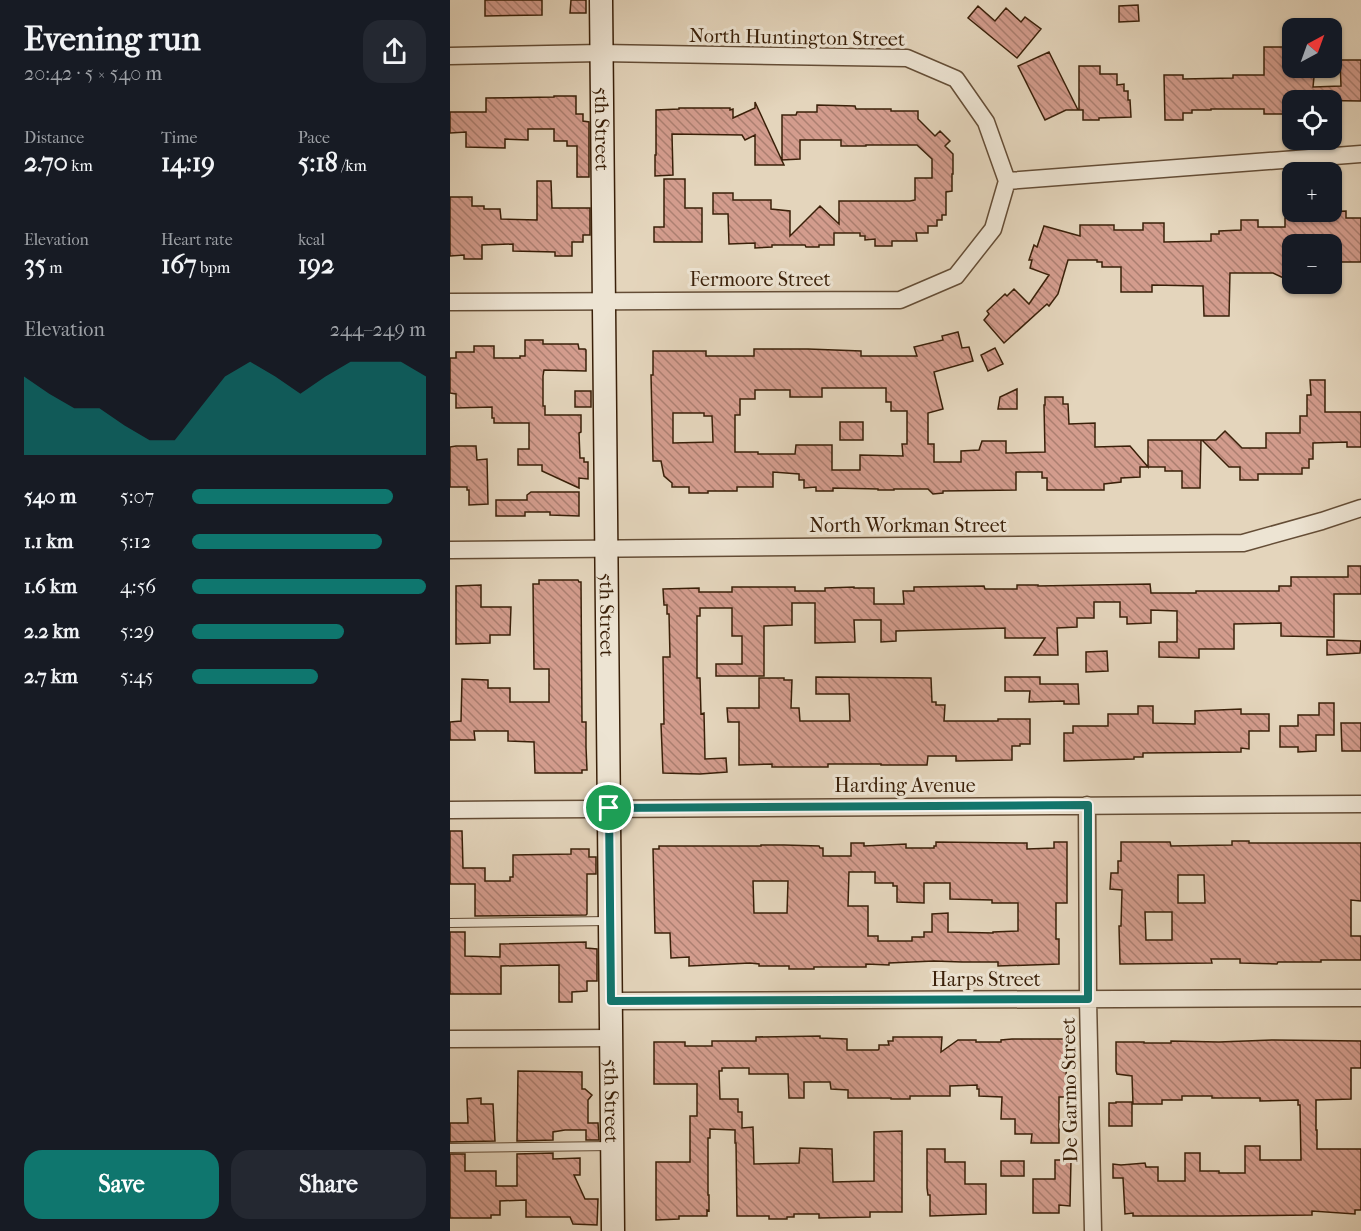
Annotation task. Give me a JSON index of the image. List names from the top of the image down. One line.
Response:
{"streets":{"street":["North Huntington Street","5th Street","Fermoore Street","North Workman Street","Harding Avenue","Harps Street","De Garmo Street"]},"crossings":[["North Huntington Street","5th Street"],["North Huntington Street","Fermoore Street"],["5th Street","Fermoore Street"],["5th Street","North Workman Street"],["5th Street","Harding Avenue"],["5th Street","Harps Street"],["Harding Avenue","De Garmo Street"],["Harps Street","De Garmo Street"]],"north":"top right","page":{"heading":["Evening run","20:42 · 5 × 540 m"],"map_buttons":["+","−"],"stats":[["Distance","2.70 km"],["Time","14:19"],["Pace","5:18 /km"],["Elevation","35 m"],["Heart rate","167 bpm"],["kcal","192"]],"chart":["Elevation","244–249 m"],"list":[{"name":"540 m","note":"5:07"},{"name":"1.1 km","note":"5:12"},{"name":"1.6 km","note":"4:56"},{"name":"2.2 km","note":"5:29"},{"name":"2.7 km","note":"5:45"}],"buttons":["Save","Share"]}}
